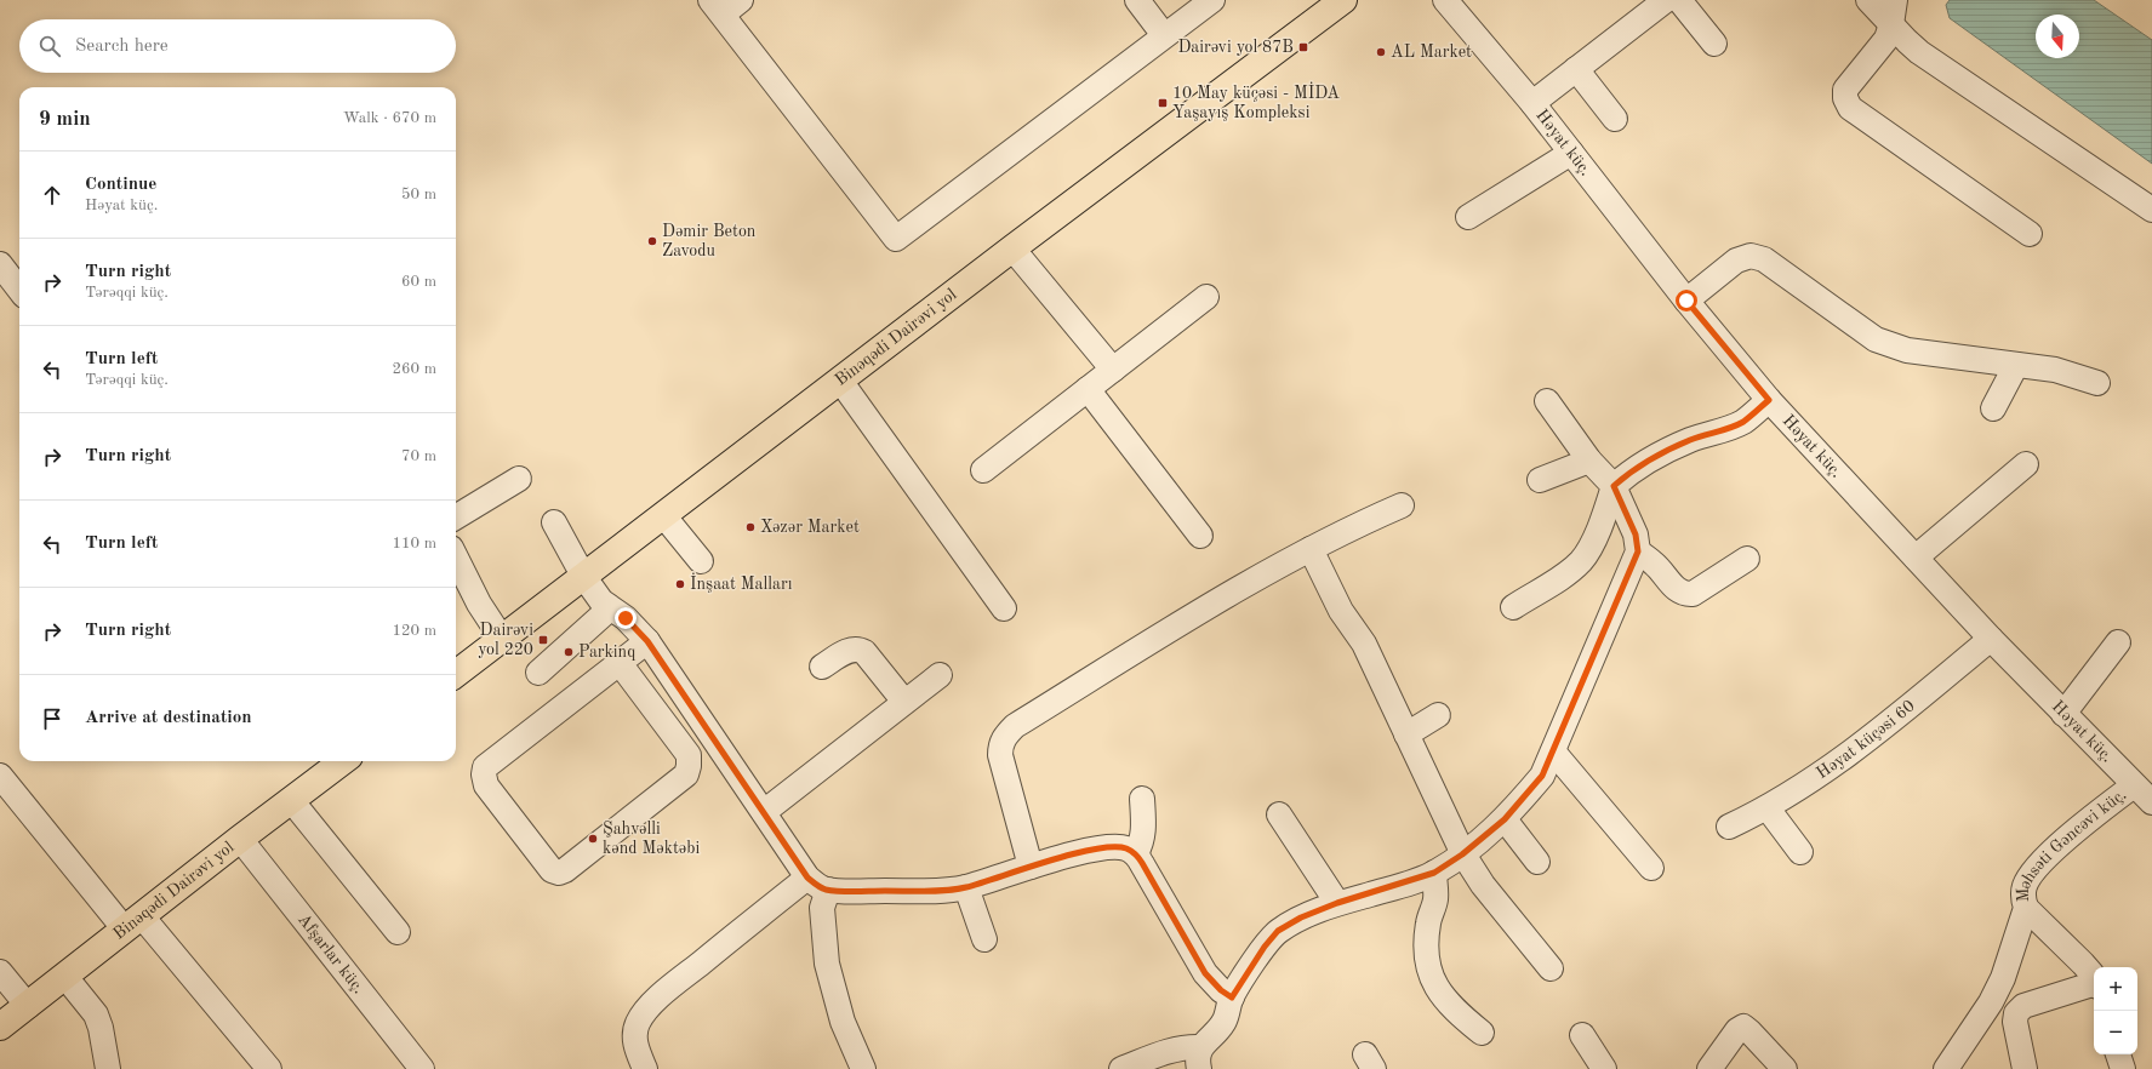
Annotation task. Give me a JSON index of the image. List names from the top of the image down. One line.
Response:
{"streets":{"main road":["Binəqədi Dairəvi yol"],"street":["Həyat küç.","Həyat küçəsi 60","Məhsəti Gəncəvi küç.","Afşarlar küç."]},"crossings":[["Həyat küç.","Həyat küçəsi 60"],["Həyat küç.","Məhsəti Gəncəvi küç."],["Binəqədi Dairəvi yol","Afşarlar küç."]],"places":{"transit":["Dairəvi yol 87B","10 May küçəsi - MİDA Yaşayış Kompleksi","Dairəvi yol 220"],"other":["AL Market","Dəmir Beton Zavodu","Xəzər Market","İnşaat Malları","Parkinq","Şahvəlli kənd Məktəbi"]},"north":"bottom","page":{"search":"Search here","heading":["9 min","Walk · 670 m"],"list":[["Continue","Həyat küç.","50 m"],["Turn right","Tərəqqi küç.","60 m"],["Turn left","Tərəqqi küç.","260 m"],["Turn right","70 m"],["Turn left","110 m"],["Turn right","120 m"],"Arrive at destination"],"map_buttons":["+","−"]}}
